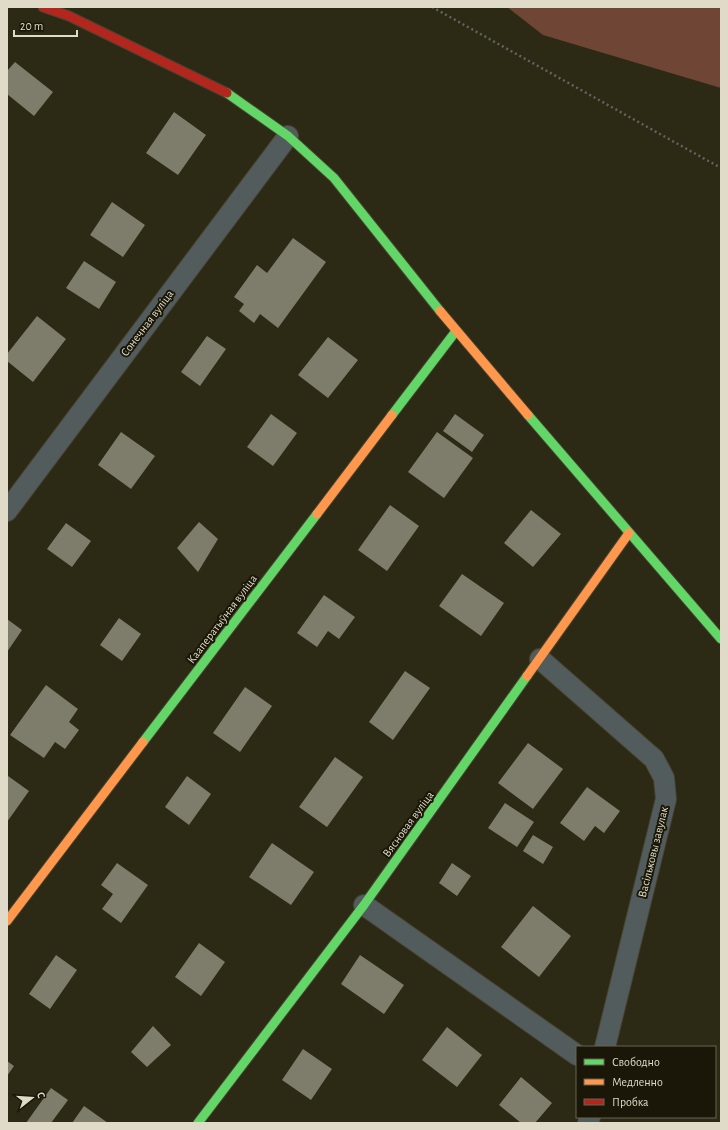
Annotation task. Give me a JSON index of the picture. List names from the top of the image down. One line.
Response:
{"streets":{"street":["Сонечная вуліца","Кааператыўная вуліца","Вясновая вуліца","Васільковы завулак"]},"crossings":[["Вясновая вуліца","Васільковы завулак"]],"legend":["Свободно","Медленно","Пробка"],"scale_bar":"20 m","north":"right"}
